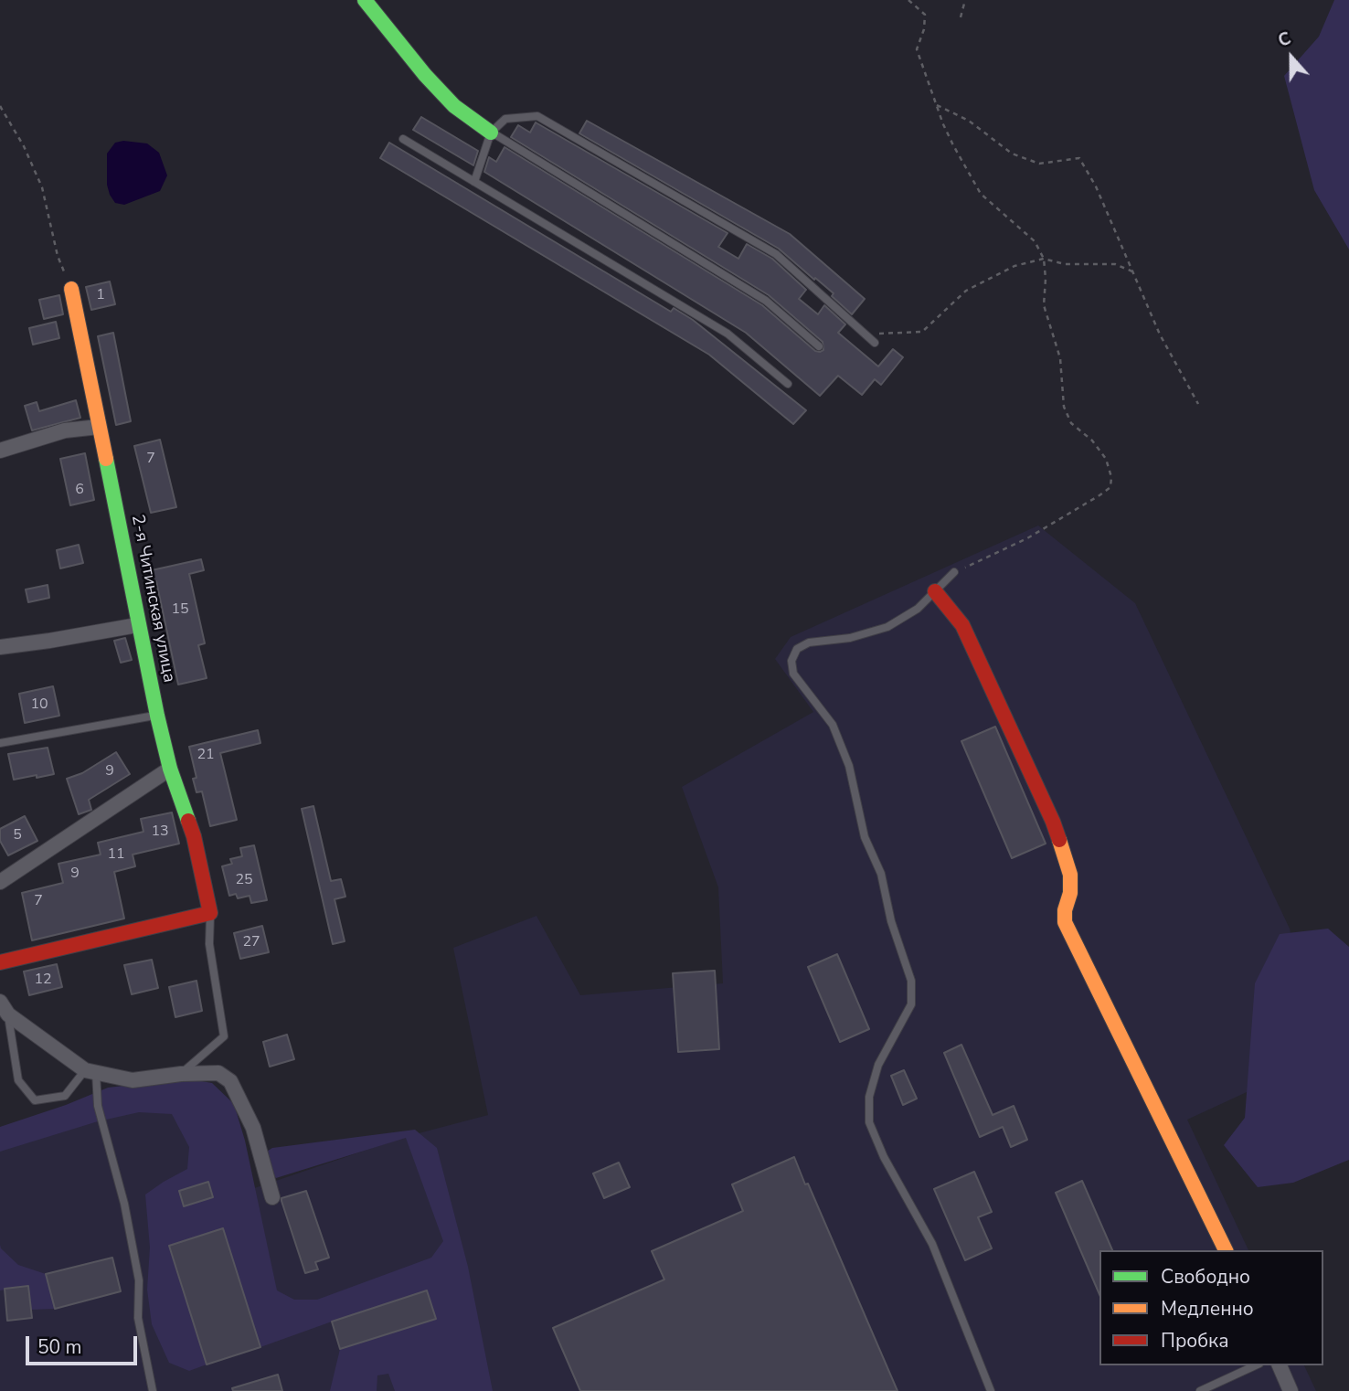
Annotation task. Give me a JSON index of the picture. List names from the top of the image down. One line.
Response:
{"streets":{"street":["2-я Читинская улица"]},"house_numbers":["1","7","6","15","10","21","9","13","5","11","9","25","7","27","12"],"legend":["Свободно","Медленно","Пробка"],"scale_bar":"50 m","north":"top"}
